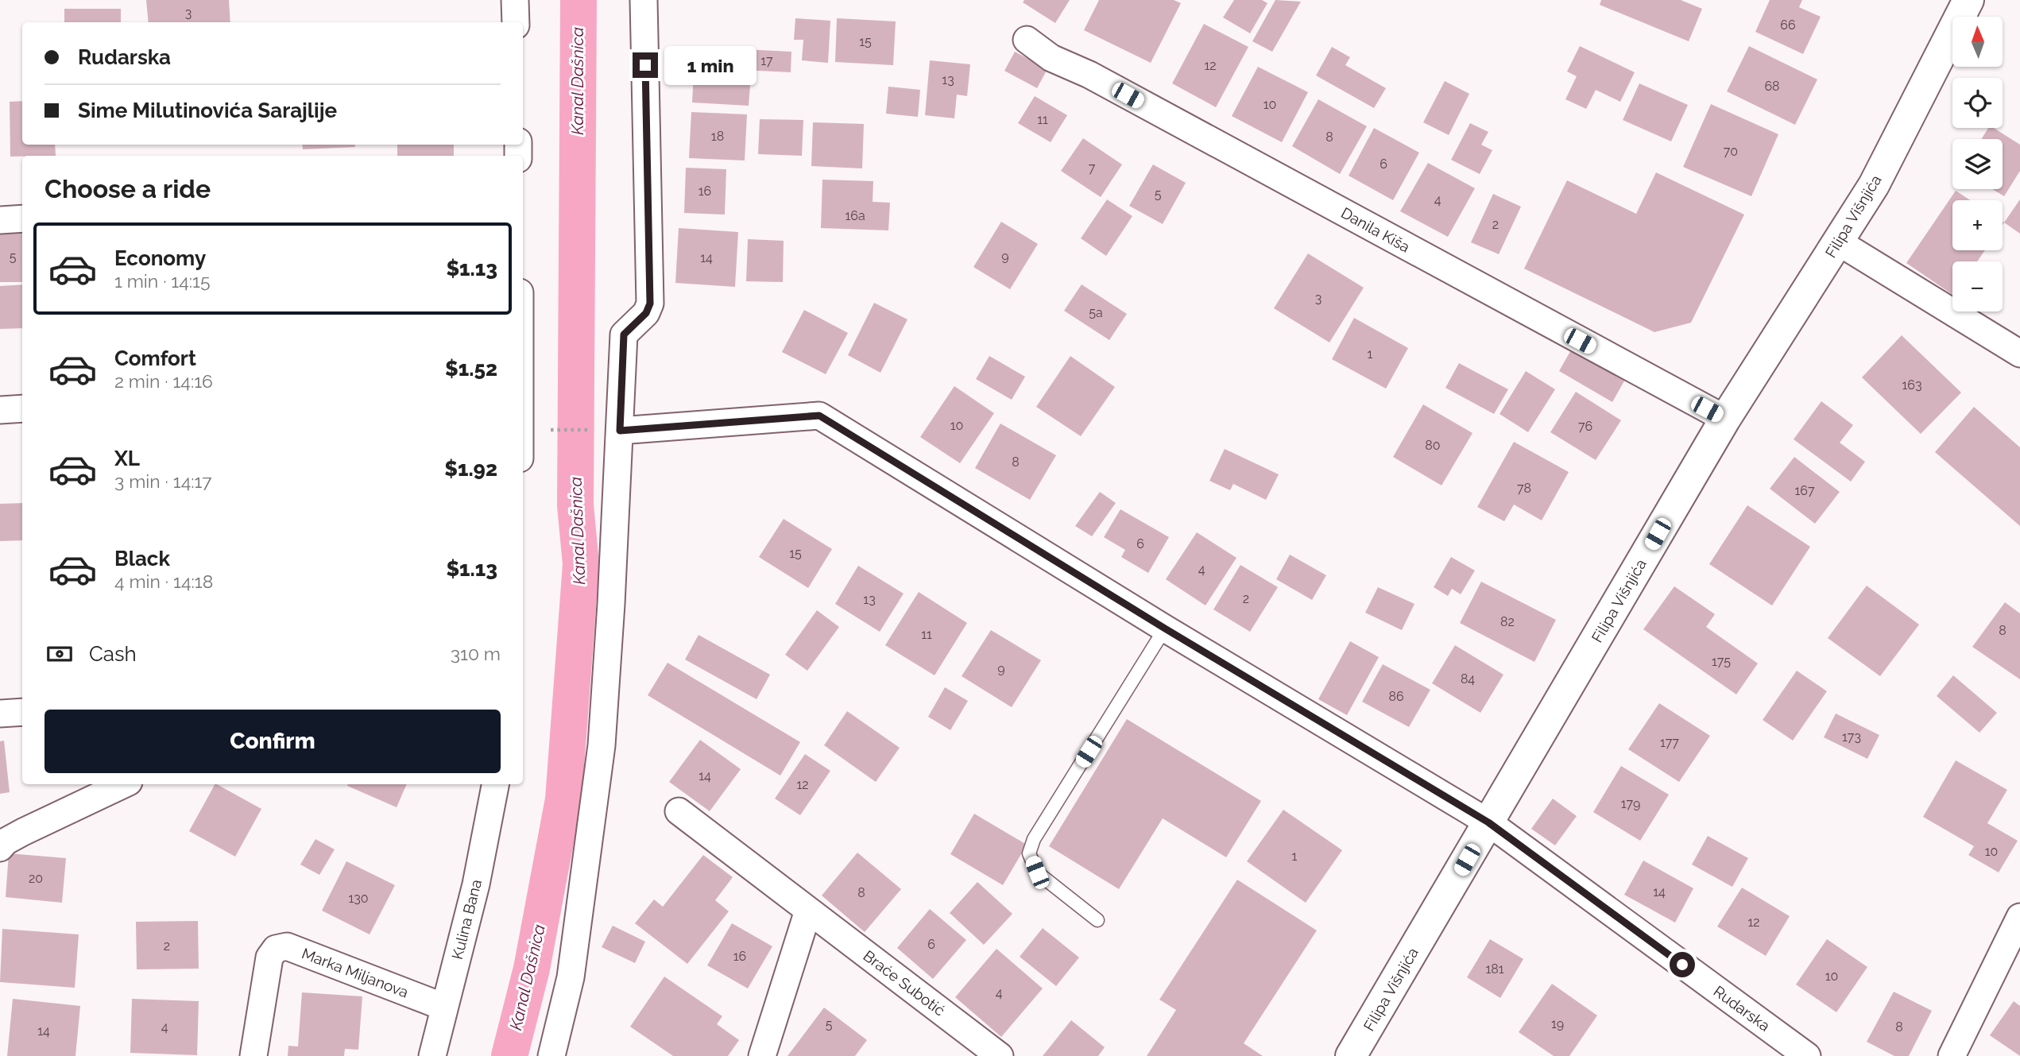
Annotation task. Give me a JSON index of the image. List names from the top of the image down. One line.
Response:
{"streets":{"main road":["Filipa Višnjića"],"street":["Danila Kiša","Kulina Bana","Marka Miljanova","Braće Subotić","Rudarska"]},"crossings":[["Filipa Višnjića","Danila Kiša"],["Filipa Višnjića","Rudarska"],["Kulina Bana","Marka Miljanova"]],"water":["Kanal Dašnica"],"house_numbers":["3","66","15","17","12","13","68","10","11","18","8","70","6","7","16","5","4","16a","2","9","5","14","3","5a","1","163","10","76","80","8","78","167","6","15","4","2","13","82","8","11","175","9","84","86","173","177","14","12","179","10","1","20","14","8","130","12","6","2","16","181","10","4","19","5","4","8","14"],"north":"top","page":{"map_buttons":["+","−"],"banner":["Rudarska","Sime Milutinovića Sarajlije"],"bubble":"1 min","heading":"Choose a ride","list":[{"name":"Economy","note":"1 min · 14:15","value":"$1.13"},{"name":"Comfort","note":"2 min · 14:16","value":"$1.52"},{"name":"XL","note":"3 min · 14:17","value":"$1.92"},{"name":"Black","note":"4 min · 14:18","value":"$1.13"}],"pay":["Cash","310 m"],"buttons":"Confirm"}}
